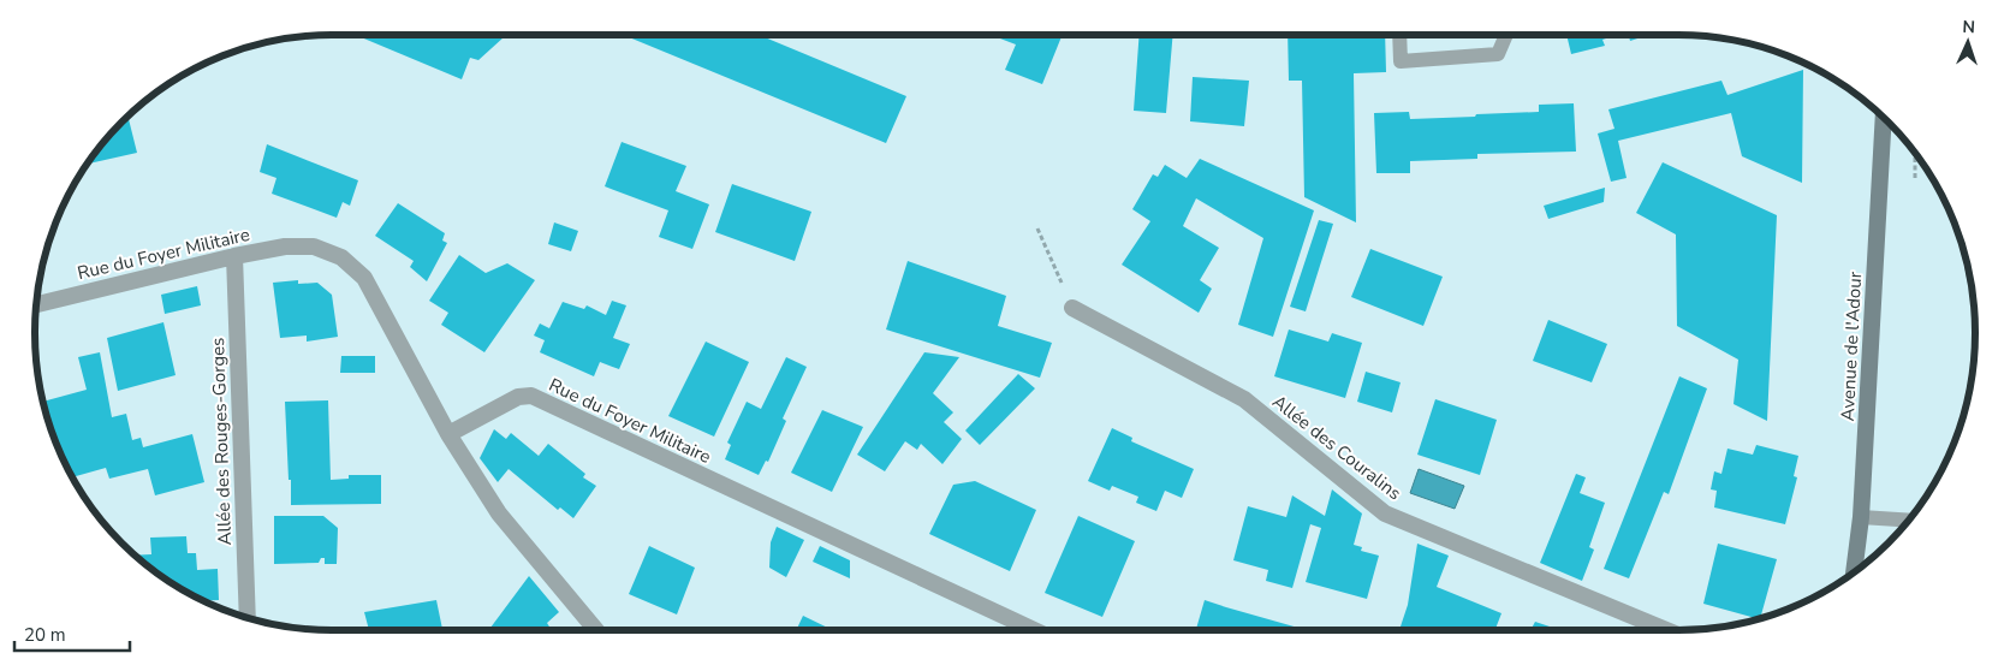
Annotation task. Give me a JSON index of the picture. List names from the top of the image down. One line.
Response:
{"streets":{"main road":["Avenue de l'Adour"],"street":["Rue du Foyer Militaire","Allée des Rouges-Gorges","Allée des Couralins"]},"crossings":[["Rue du Foyer Militaire","Allée des Rouges-Gorges"]],"scale_bar":"20 m","north":"top"}
